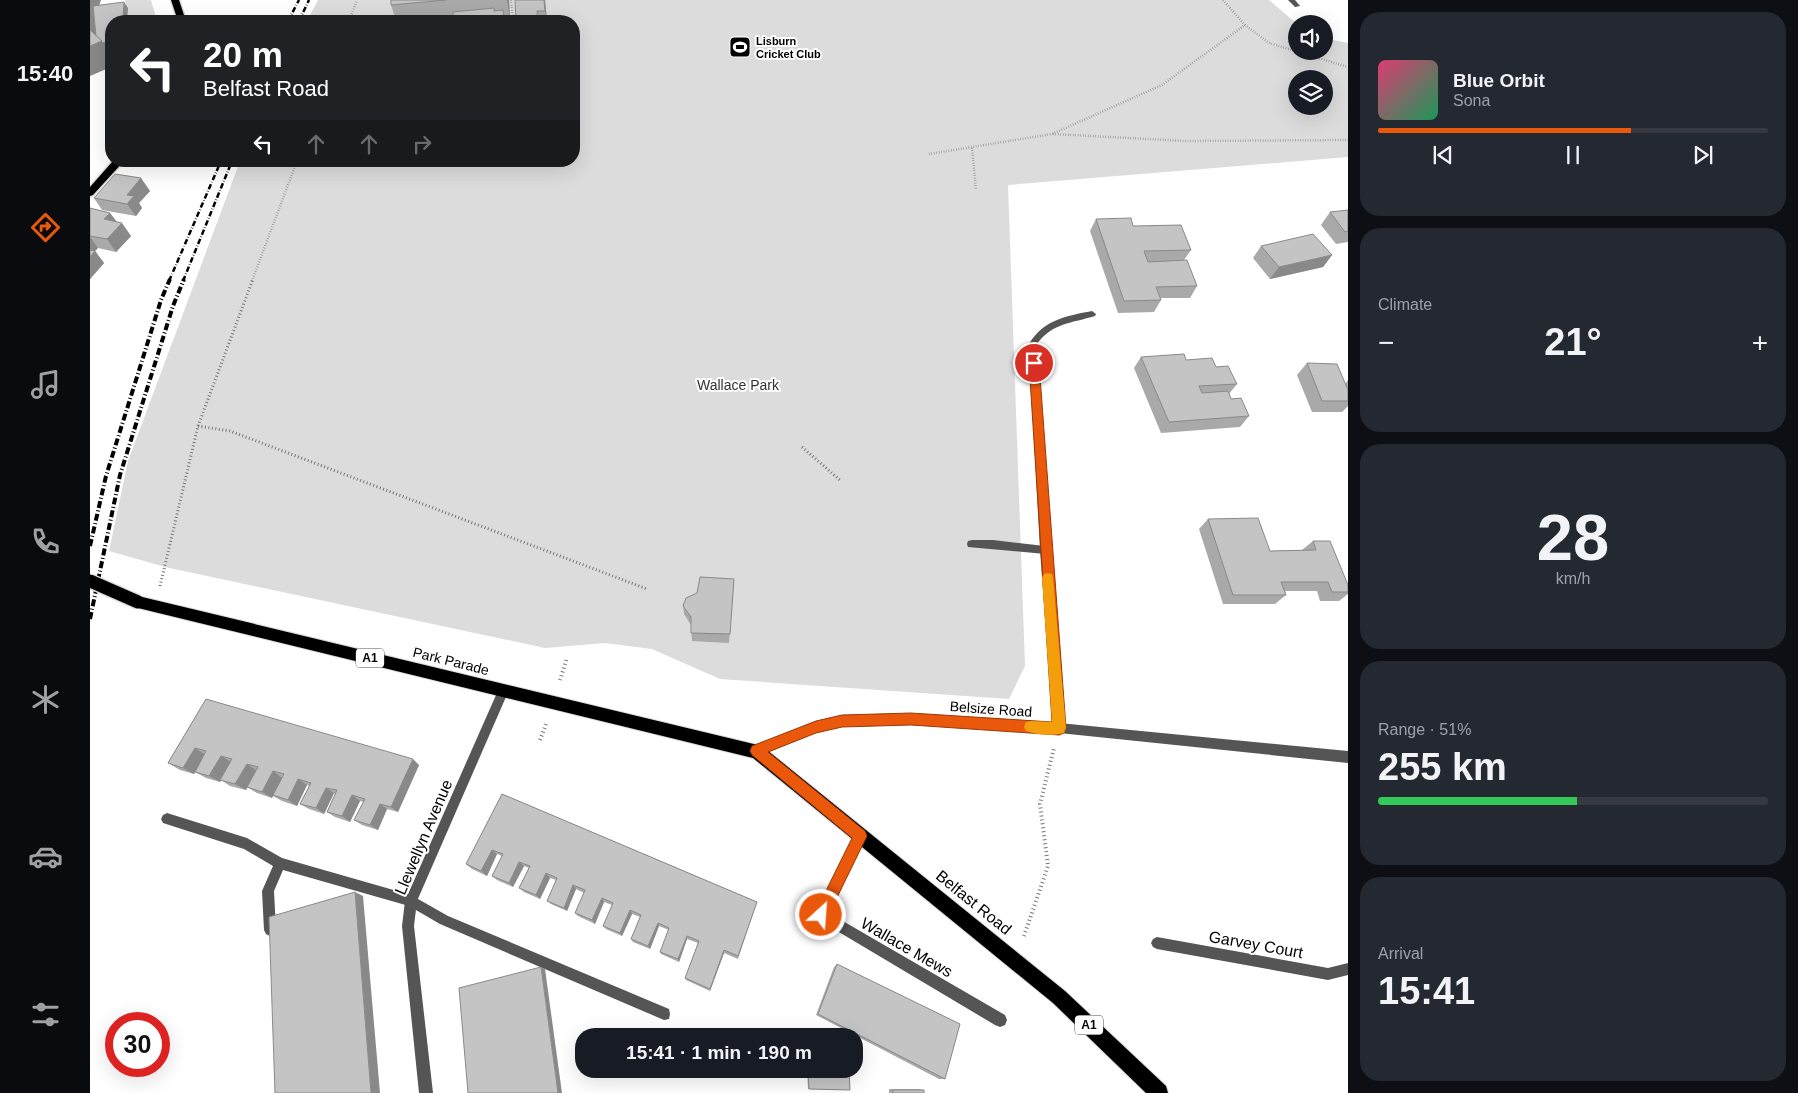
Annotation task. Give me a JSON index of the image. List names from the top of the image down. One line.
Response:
{"streets":{"highway":["A1","Park Parade","Belfast Road"],"street":["Belsize Road","Llewellyn Avenue","Garvey Court","Wallace Mews"]},"crossings":[["Park Parade","Belsize Road"],["Park Parade","Llewellyn Avenue"],["Park Parade","Belfast Road"],["Belsize Road","Belfast Road"],["Belfast Road","Wallace Mews"]],"parks":["Wallace Park"],"places":{"sports":["Lisburn Cricket Club"]},"page":{"tabs":"15:40","turn":["20 m","Belfast Road"],"song":["Blue Orbit","Sona"],"tile":["Climate",["28","km/h"],["Range · 51%","255 km"],["Arrival","15:41"]],"heat":["−","21°","+"],"limit":"30","trip":"15:41 · 1 min · 190 m"}}
